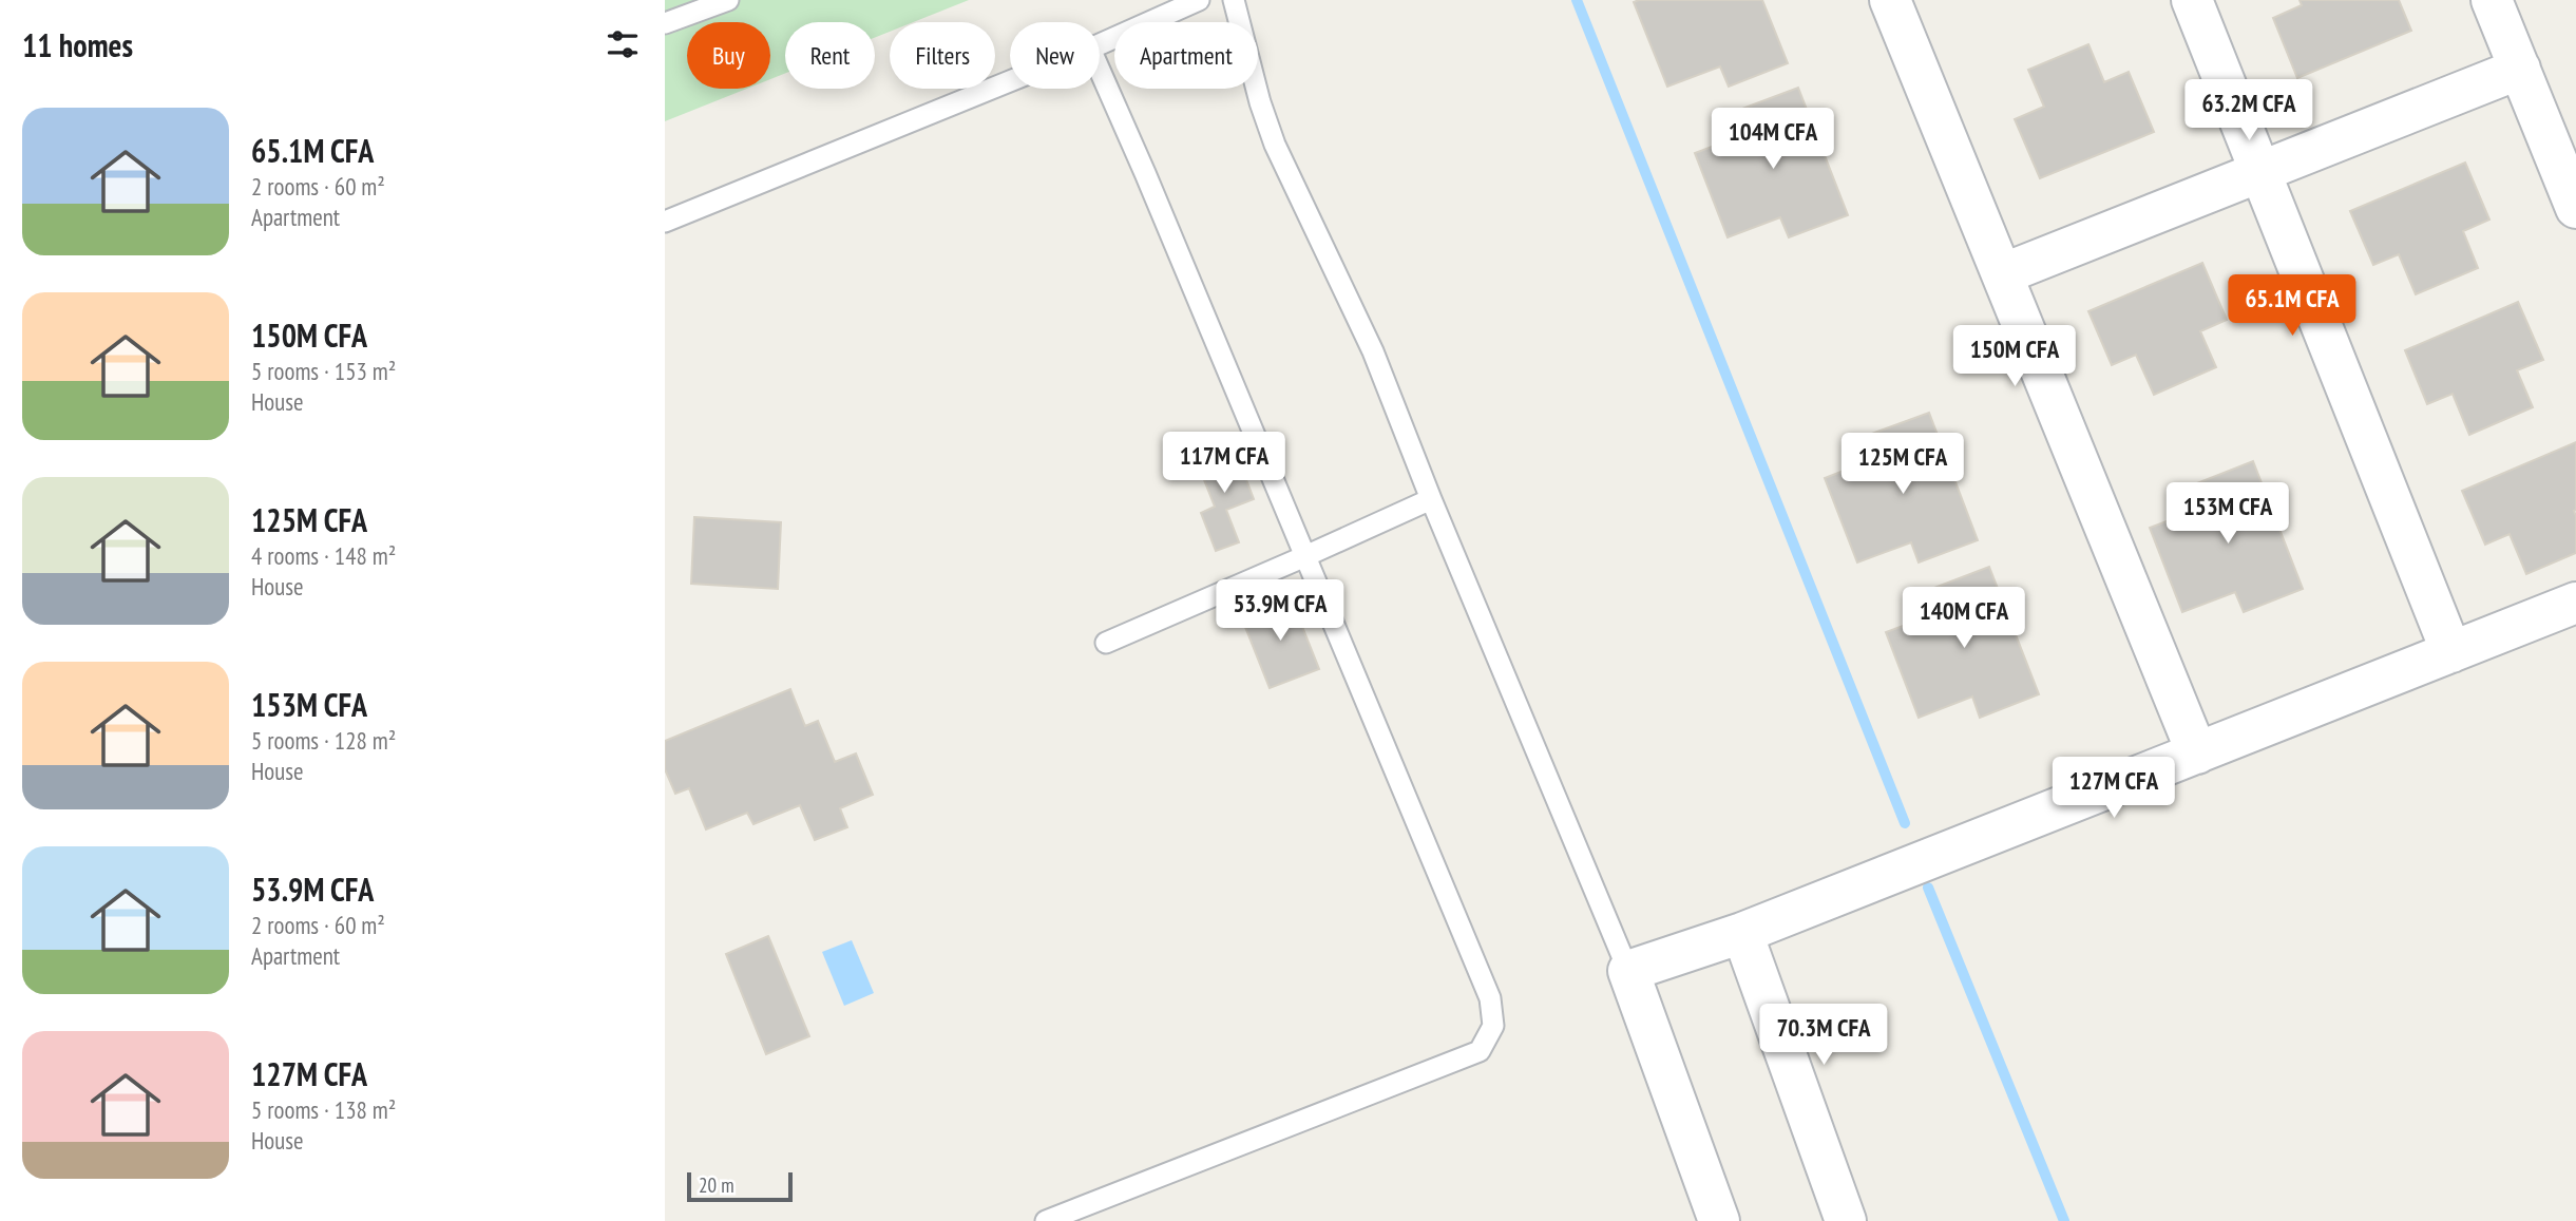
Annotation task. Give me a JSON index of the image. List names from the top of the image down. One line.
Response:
{"scale_bar":"20 m","page":{"heading":"11 homes","chip":["Buy","Rent","Filters","New","Apartment"],"price":["63.2M CFA","104M CFA","65.1M CFA","150M CFA","117M CFA","125M CFA","153M CFA","53.9M CFA","140M CFA","127M CFA","70.3M CFA"],"list":[{"name":"65.1M CFA","note":"2 rooms · 60 m² · Apartment"},{"name":"150M CFA","note":"5 rooms · 153 m² · House"},{"name":"125M CFA","note":"4 rooms · 148 m² · House"},{"name":"153M CFA","note":"5 rooms · 128 m² · House"},{"name":"53.9M CFA","note":"2 rooms · 60 m² · Apartment"},{"name":"127M CFA","note":"5 rooms · 138 m² · House"}],"scale":"20 m"}}
